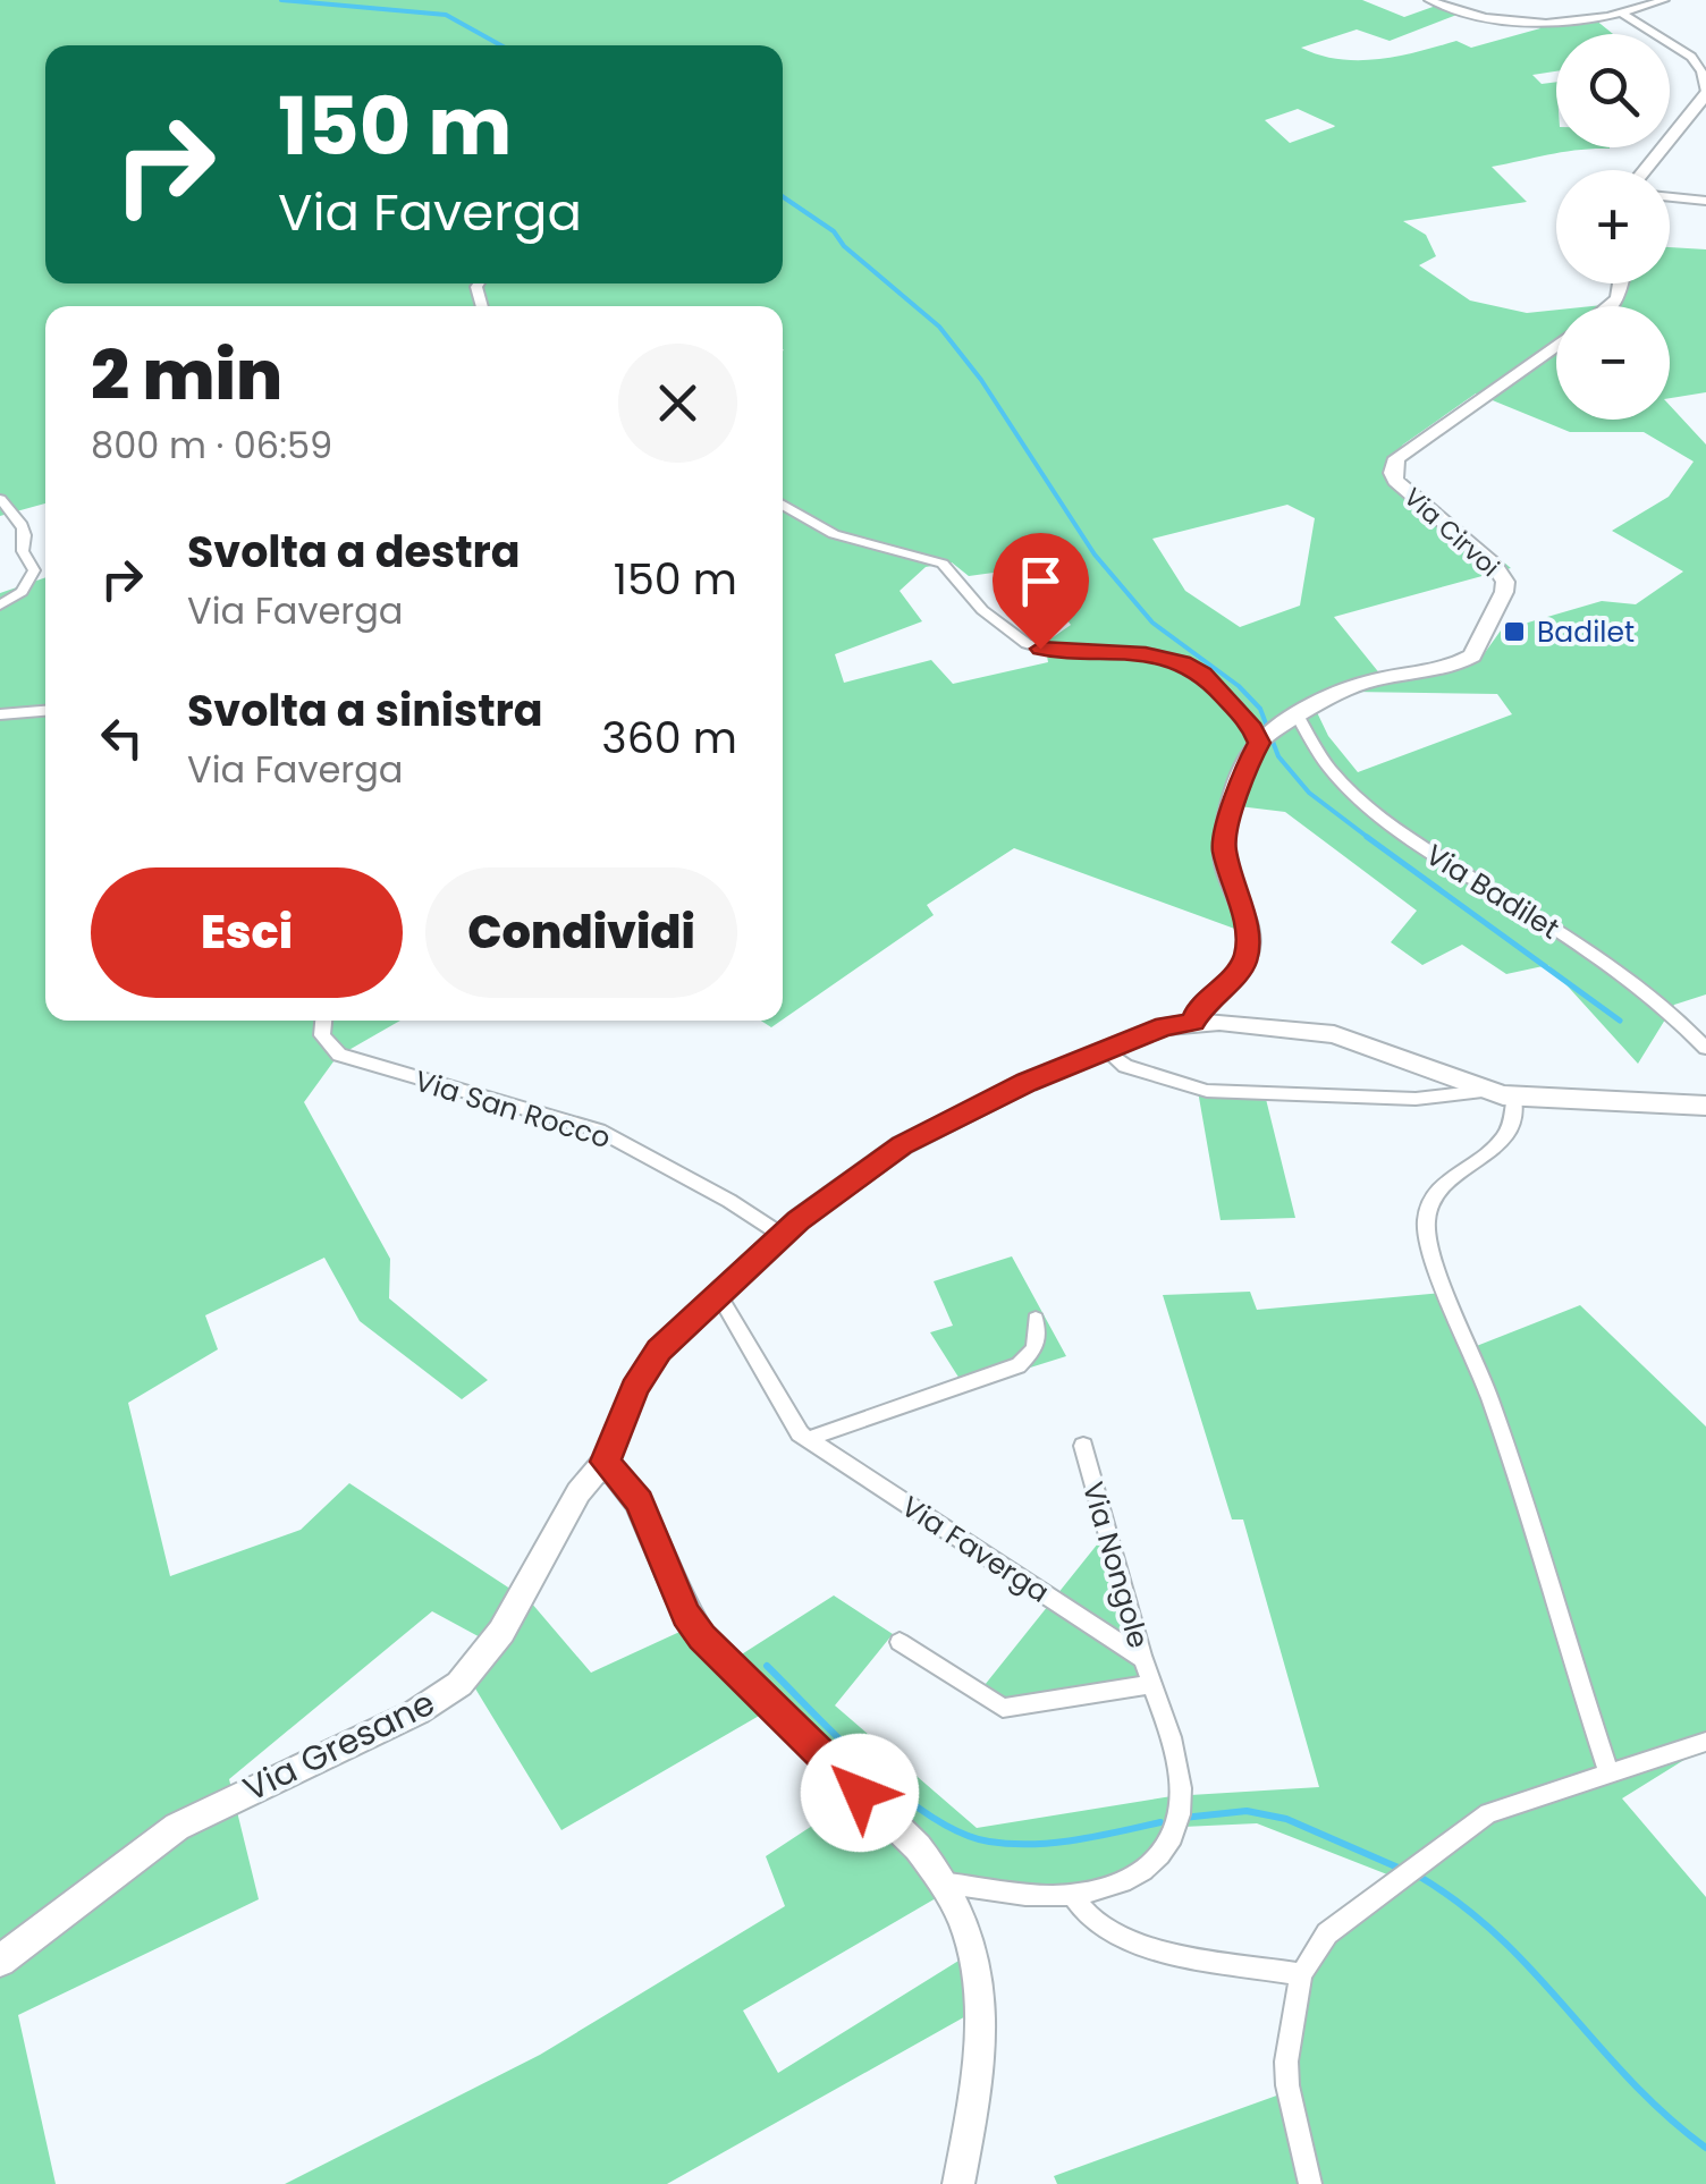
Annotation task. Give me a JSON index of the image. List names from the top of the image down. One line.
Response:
{"streets":{"street":["Via Cirvoi","Via Badilet","Via San Rocco","Via Faverga","Via Nongole","Via Gresane"]},"crossings":[["Via Cirvoi","Via Badilet"],["Via Faverga","Via Nongole"]],"places":{"transit":["Badilet"]},"page":{"map_buttons":["+","−"],"turn":["150 m","Via Faverga"],"heading":["2 min","800 m · 06:59"],"list":[{"name":"Svolta a destra","note":"Via Faverga","value":"150 m"},{"name":"Svolta a sinistra","note":"Via Faverga","value":"360 m"}],"buttons":["Esci","Condividi"]}}
